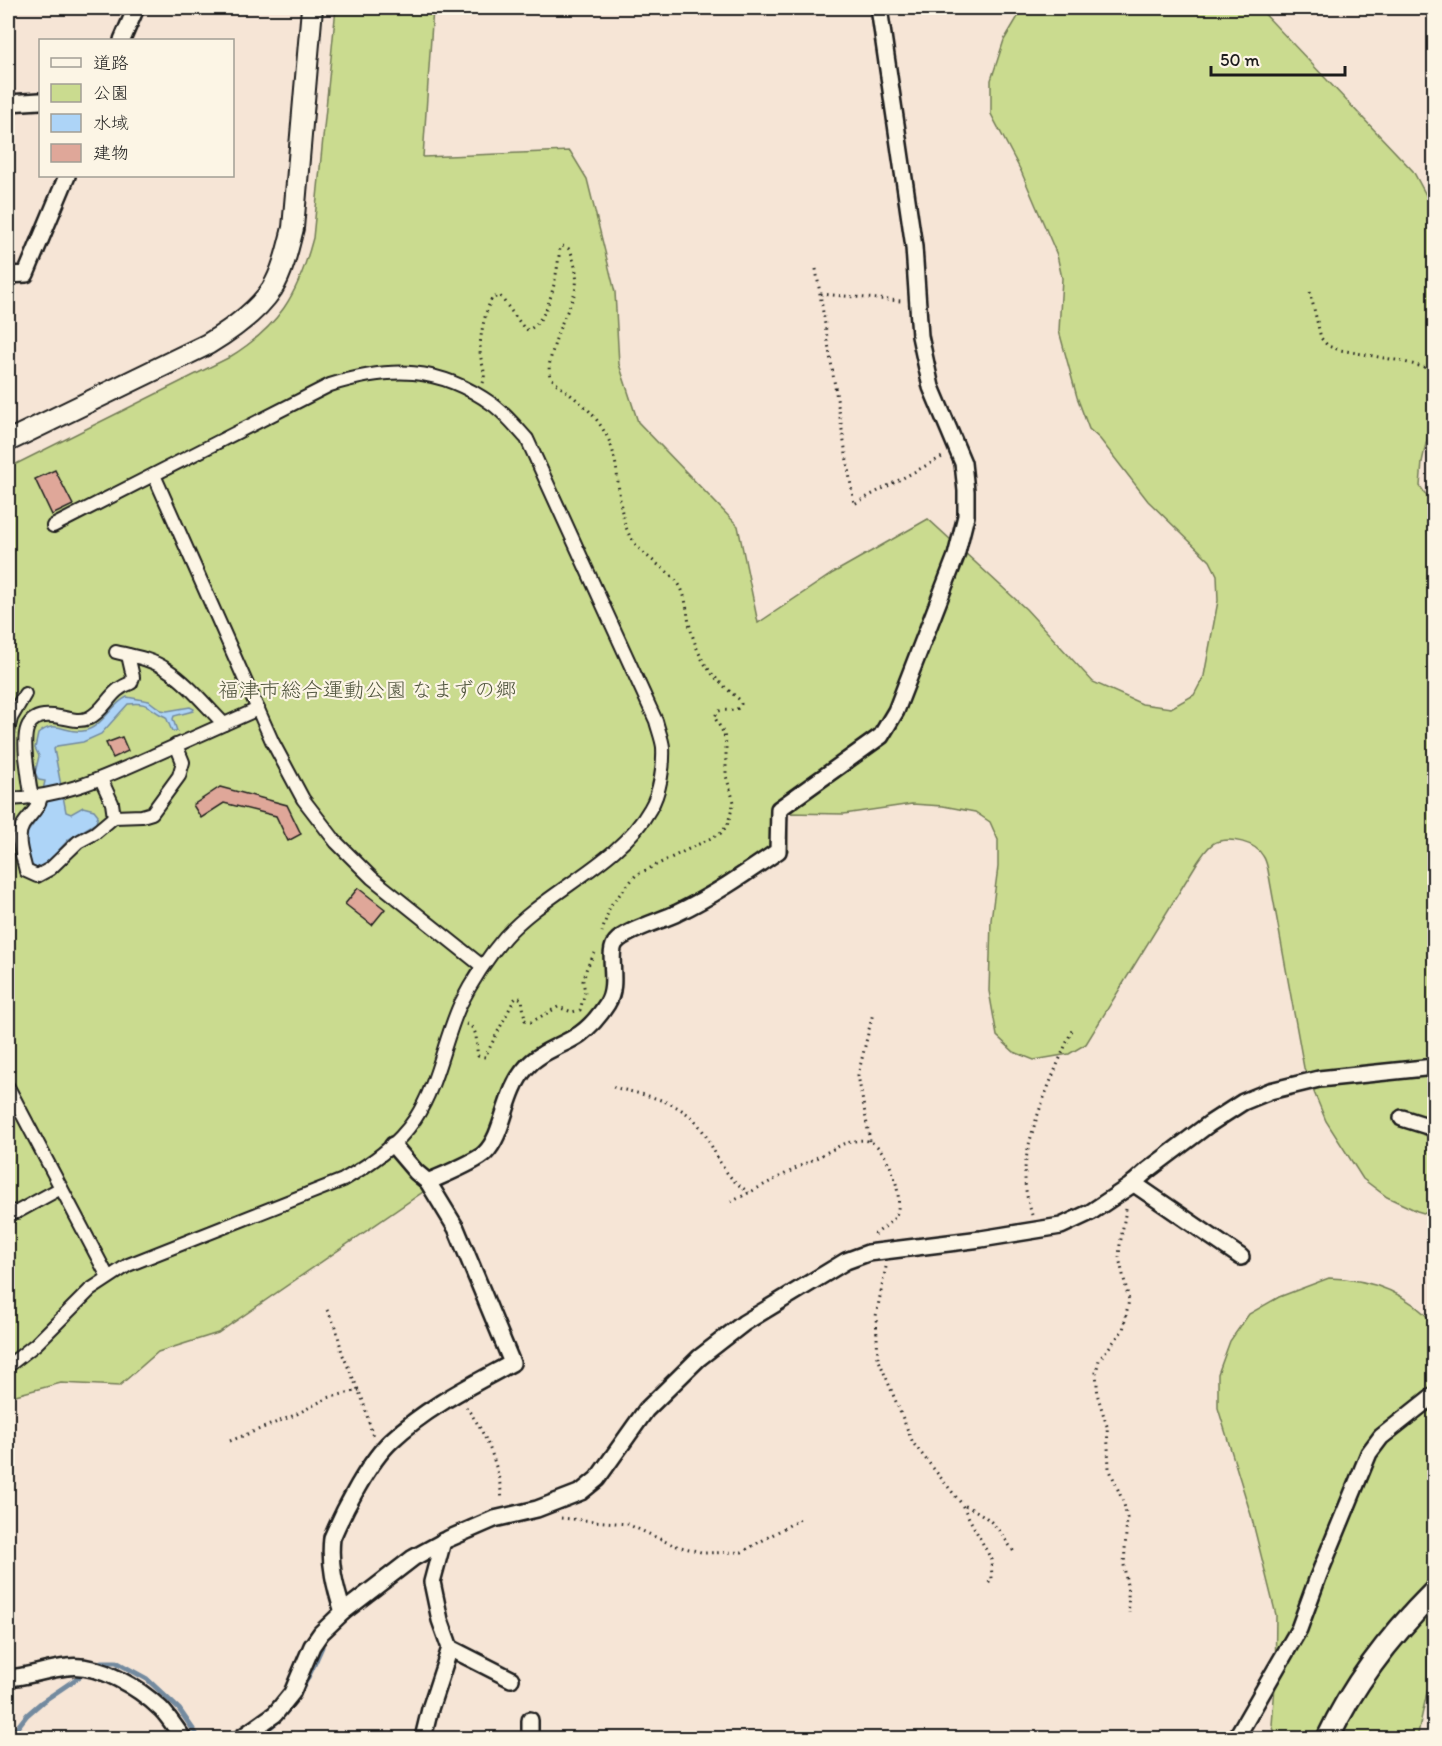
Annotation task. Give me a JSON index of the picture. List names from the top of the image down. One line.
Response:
{"parks":["福津市総合運動公園 なまずの郷"],"legend":["道路","公園","水域","建物"],"scale_bar":"50 m"}
